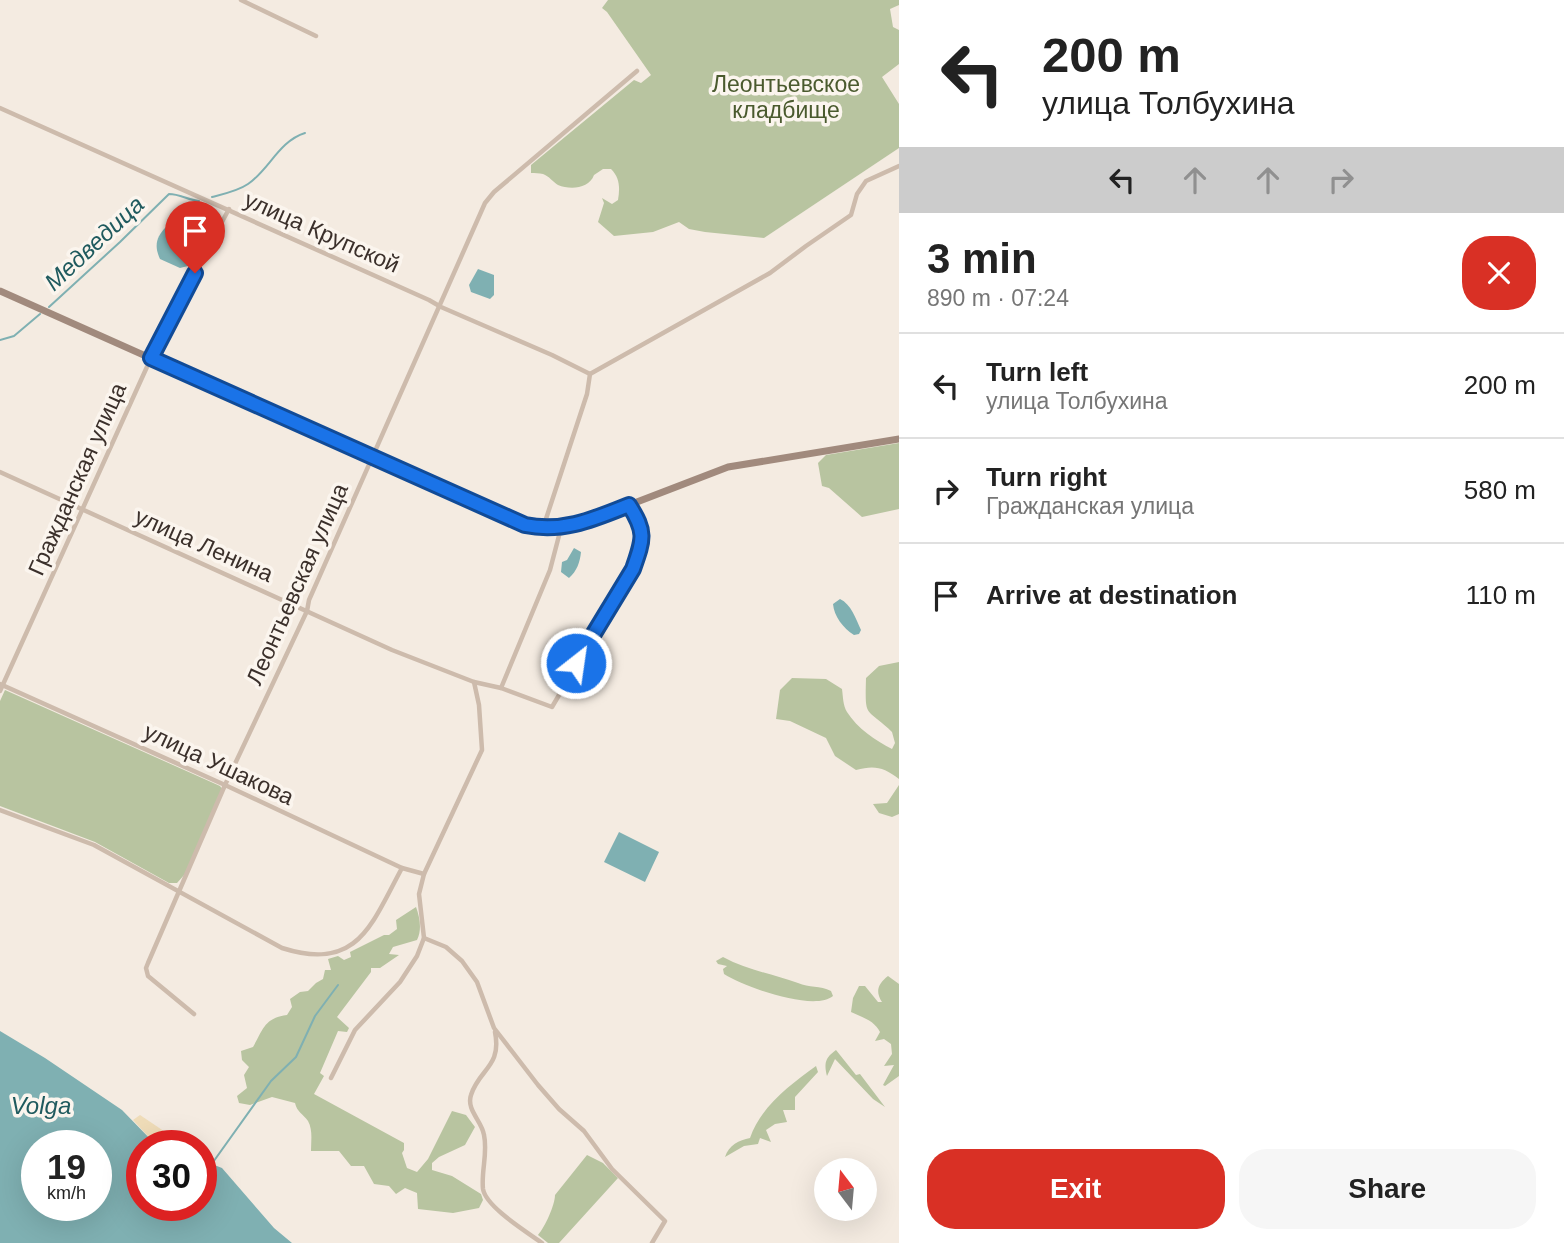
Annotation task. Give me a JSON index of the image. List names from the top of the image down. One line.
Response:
{"streets":{"street":["улица Крупской","Гражданская улица","улица Ленина","Леонтьевская улица","улица Ушакова"]},"crossings":[["улица Крупской","Гражданская улица"],["улица Крупской","Леонтьевская улица"],["Гражданская улица","улица Ленина"],["Гражданская улица","улица Ушакова"],["улица Ленина","Леонтьевская улица"],["Леонтьевская улица","улица Ушакова"]],"water":["Медведица","Volga"],"parks":["Леонтьевское кладбище"],"north":"top","page":{"turn":["200 m","улица Толбухина"],"heading":["3 min","890 m · 07:24"],"list":[{"name":"Turn left","note":"улица Толбухина","value":"200 m"},{"name":"Turn right","note":"Гражданская улица","value":"580 m"},{"name":"Arrive at destination","value":"110 m"}],"speed":"19 km/h","limit":"30","buttons":["Exit","Share"]}}
